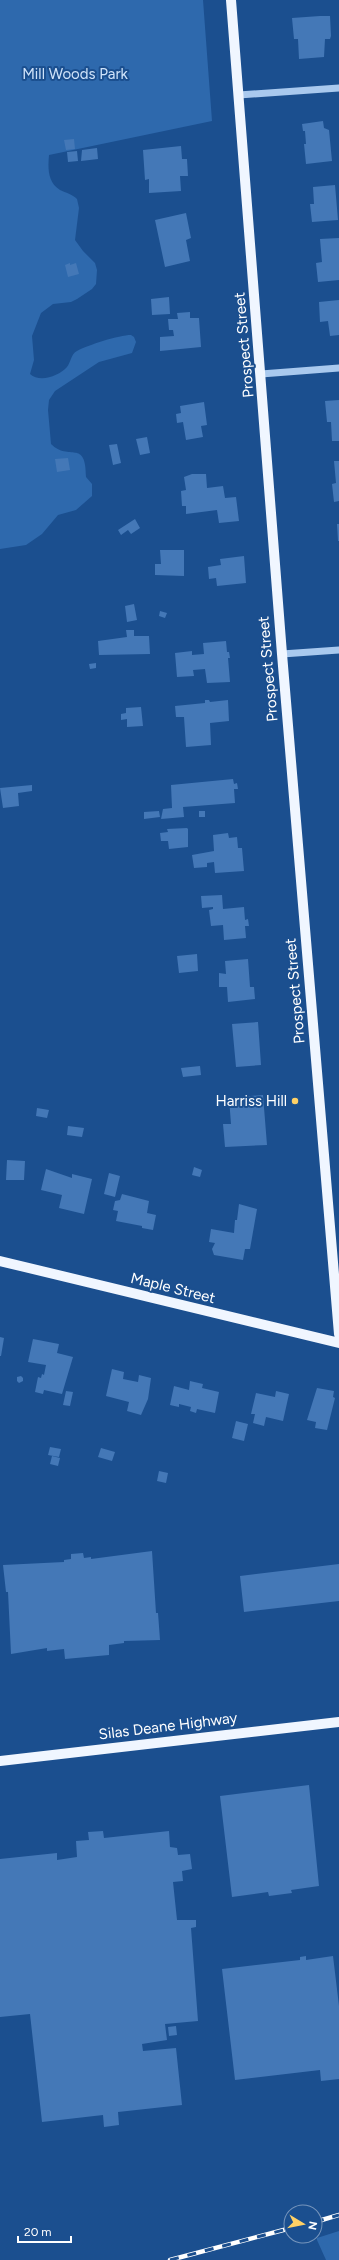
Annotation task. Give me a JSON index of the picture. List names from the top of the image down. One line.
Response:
{"streets":{"main road":["Prospect Street","Maple Street","Silas Deane Highway"]},"parks":["Mill Woods Park"],"places":["Harriss Hill"],"scale_bar":"20 m","north":"right"}
